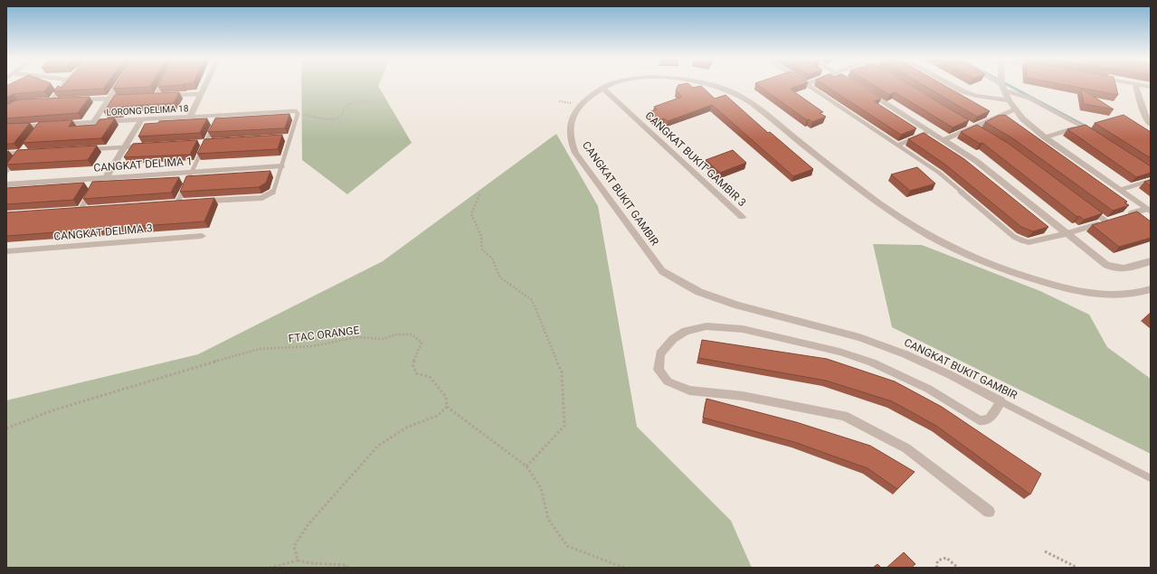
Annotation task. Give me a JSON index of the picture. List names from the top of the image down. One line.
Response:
{"streets":{"street":["LORONG DELIMA 18","CANGKAT BUKIT GAMBIR 3","CANGKAT DELIMA 1","CANGKAT BUKIT GAMBIR","CANGKAT DELIMA 3"],"path":["FTAC ORANGE"]},"crossings":[["CANGKAT BUKIT GAMBIR 3","CANGKAT BUKIT GAMBIR"]]}
